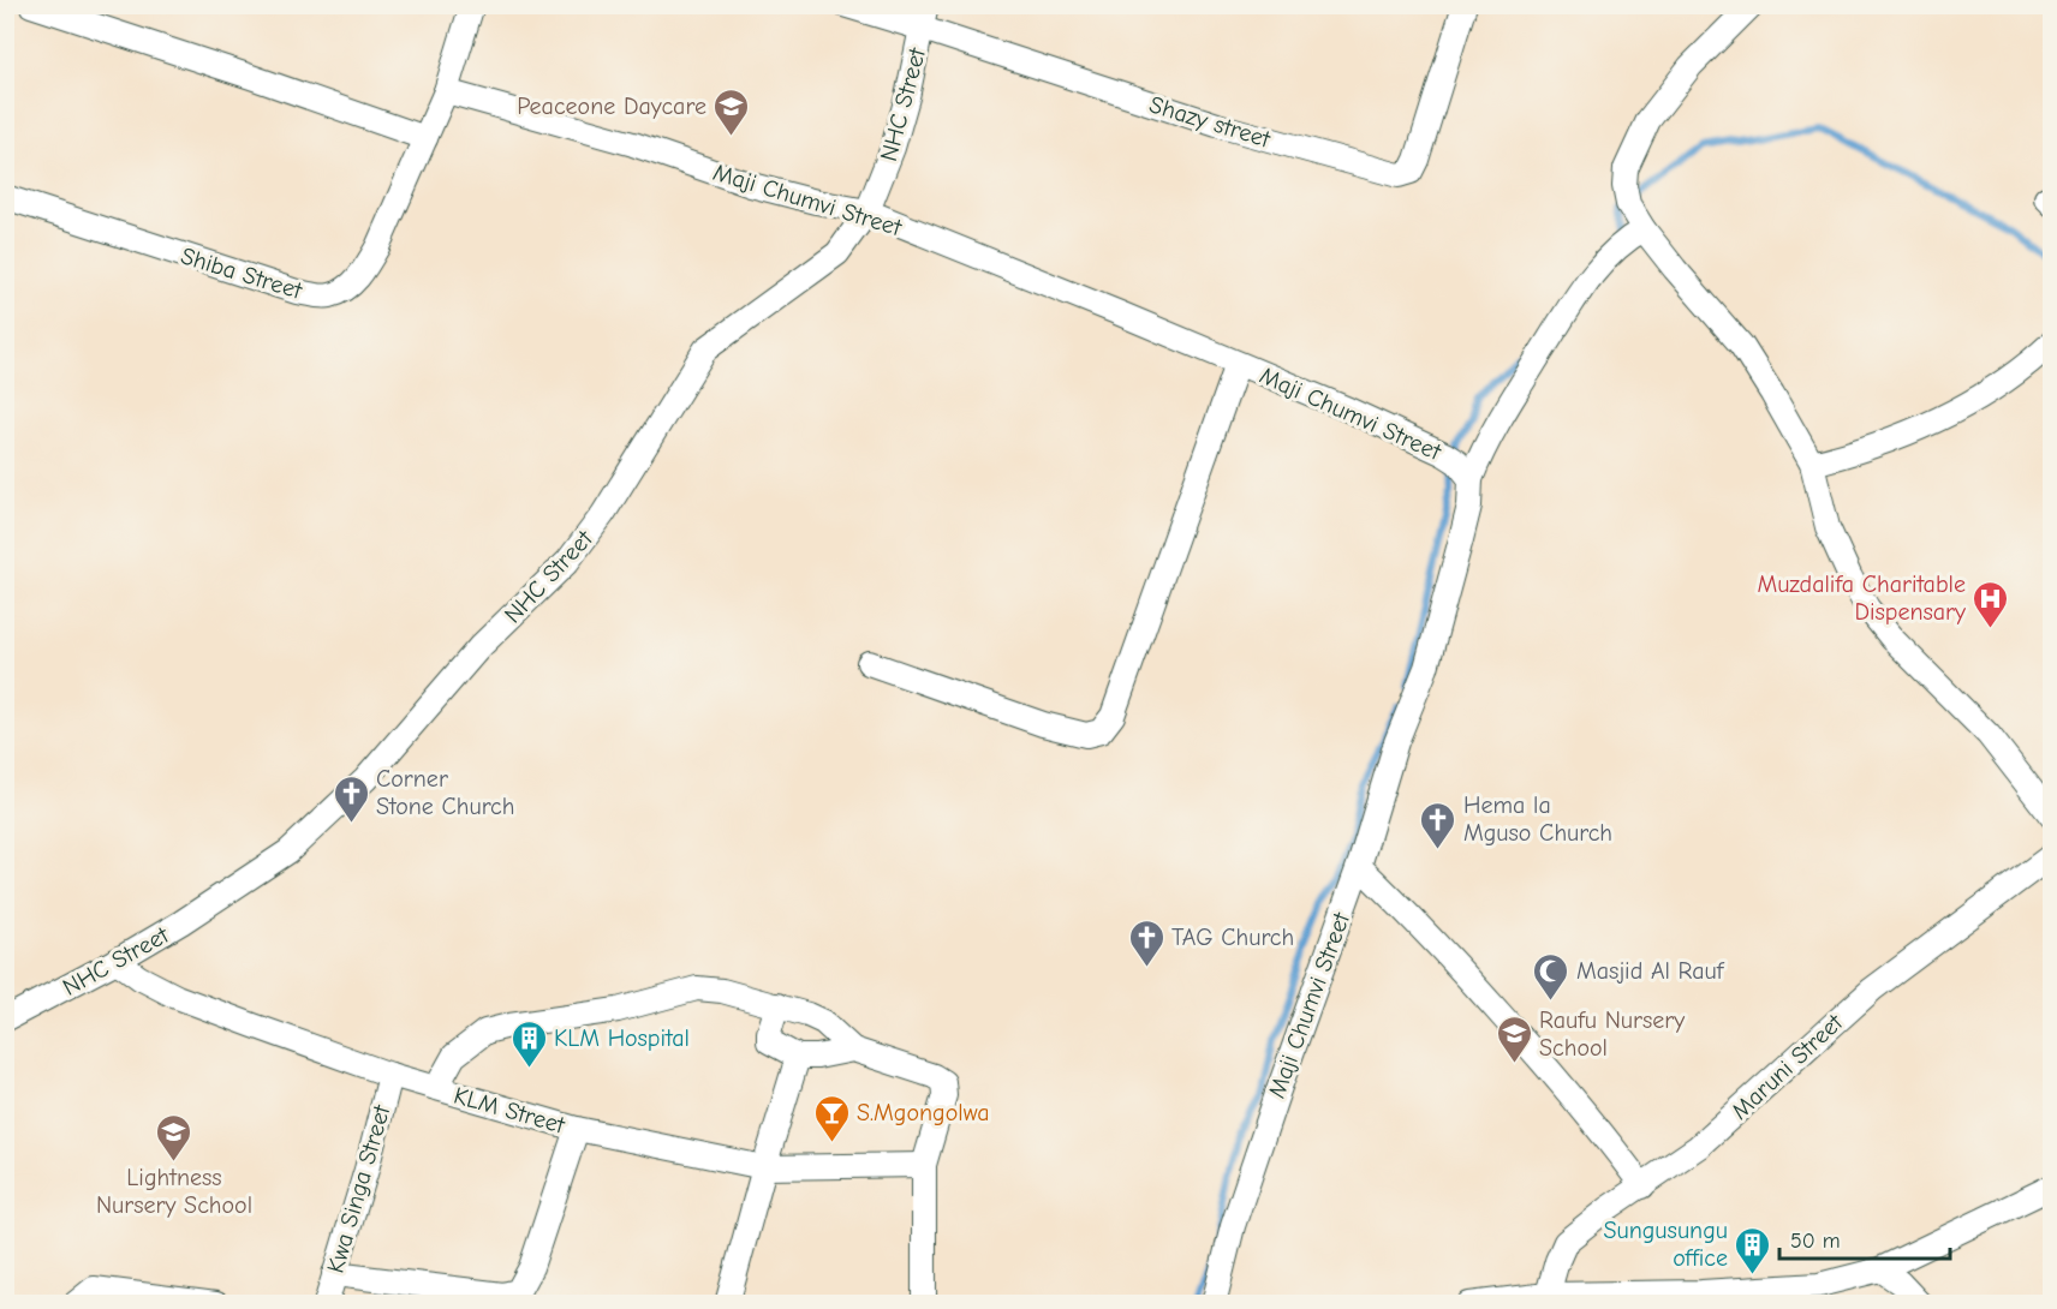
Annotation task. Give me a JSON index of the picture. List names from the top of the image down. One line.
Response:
{"streets":{"street":["NHC Street","Shazy street","Maji Chumvi Street","Shiba Street","Maruni Street","KLM Street","Kwa Singa Street"]},"crossings":[["NHC Street","Shazy street"],["NHC Street","Maji Chumvi Street"],["NHC Street","KLM Street"],["Maji Chumvi Street","Shiba Street"],["KLM Street","Kwa Singa Street"]],"places":{"school or university":["Peaceone Daycare","Raufu Nursery School","Lightness Nursery School"],"hospital":["Muzdalifa Charitable Dispensary"],"church":["Corner Stone Church","Hema la Mguso Church","TAG Church"],"mosque":["Masjid Al Rauf"],"building":["KLM Hospital","Sungusungu office"],"bar":["S.Mgongolwa"]},"scale_bar":"50 m"}
